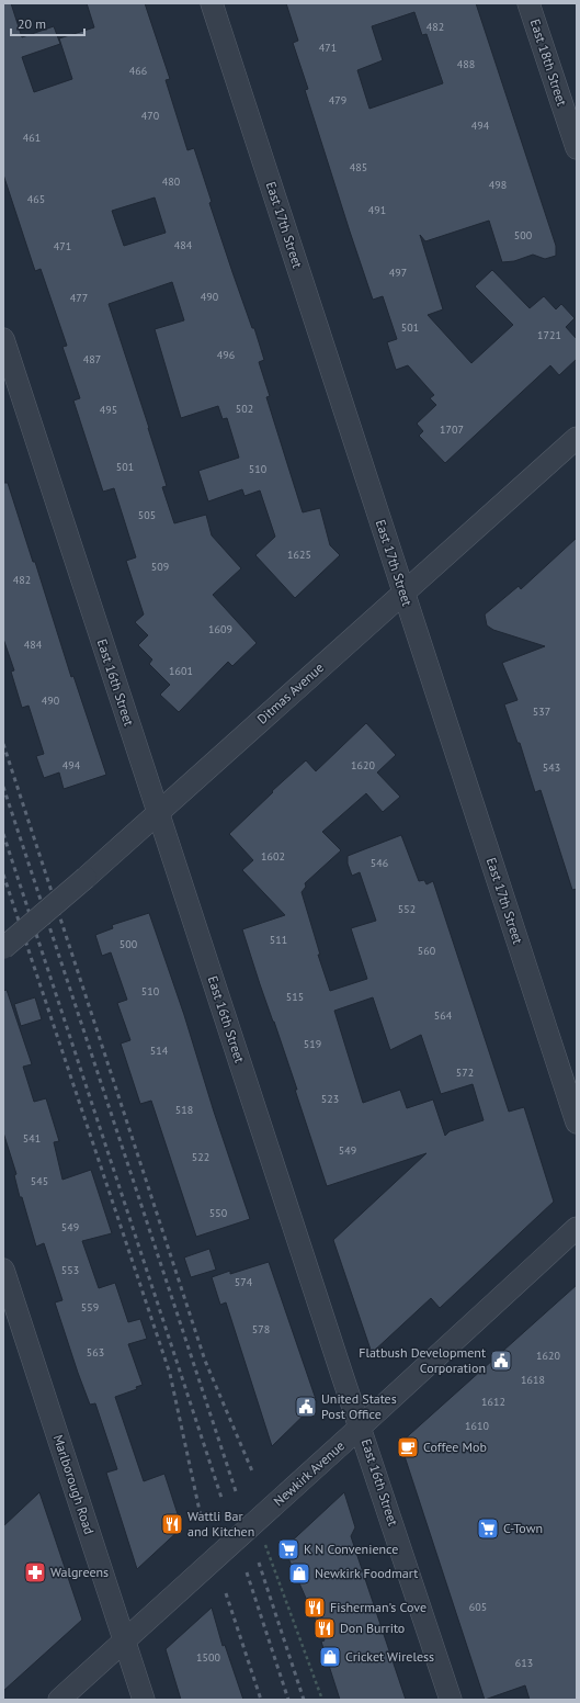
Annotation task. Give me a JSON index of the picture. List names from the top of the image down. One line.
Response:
{"streets":{"street":["East 18th Street","East 17th Street","East 16th Street","Ditmas Avenue","Newkirk Avenue","Marlborough Road"]},"crossings":[["East 17th Street","Ditmas Avenue"],["East 16th Street","Ditmas Avenue"],["East 16th Street","Newkirk Avenue"],["Newkirk Avenue","Marlborough Road"]],"places":{"public building":["Flatbush Development Corporation","United States Post Office"],"cafe":["Coffee Mob"],"restaurant":["Wattli Bar and Kitchen","Fisherman's Cove","Don Burrito"],"supermarket":["C-Town","K N Convenience"],"pharmacy":["Walgreens"],"shop":["Newkirk Foodmart","Cricket Wireless"]},"house_numbers":["482","471","488","466","479","470","494","461","485","480","498","465","491","500","484","471","497","490","477","501","1721","496","487","502","495","1707","501","510","505","1625","509","482","1609","484","1601","490","537","494","1620","543","1602","546","552","511","500","560","510","515","564","519","514","572","523","518","541","549","522","545","550","549","553","574","559","578","563","1620","1618","1612","1610","605","1500","613"],"scale_bar":"20 m"}
